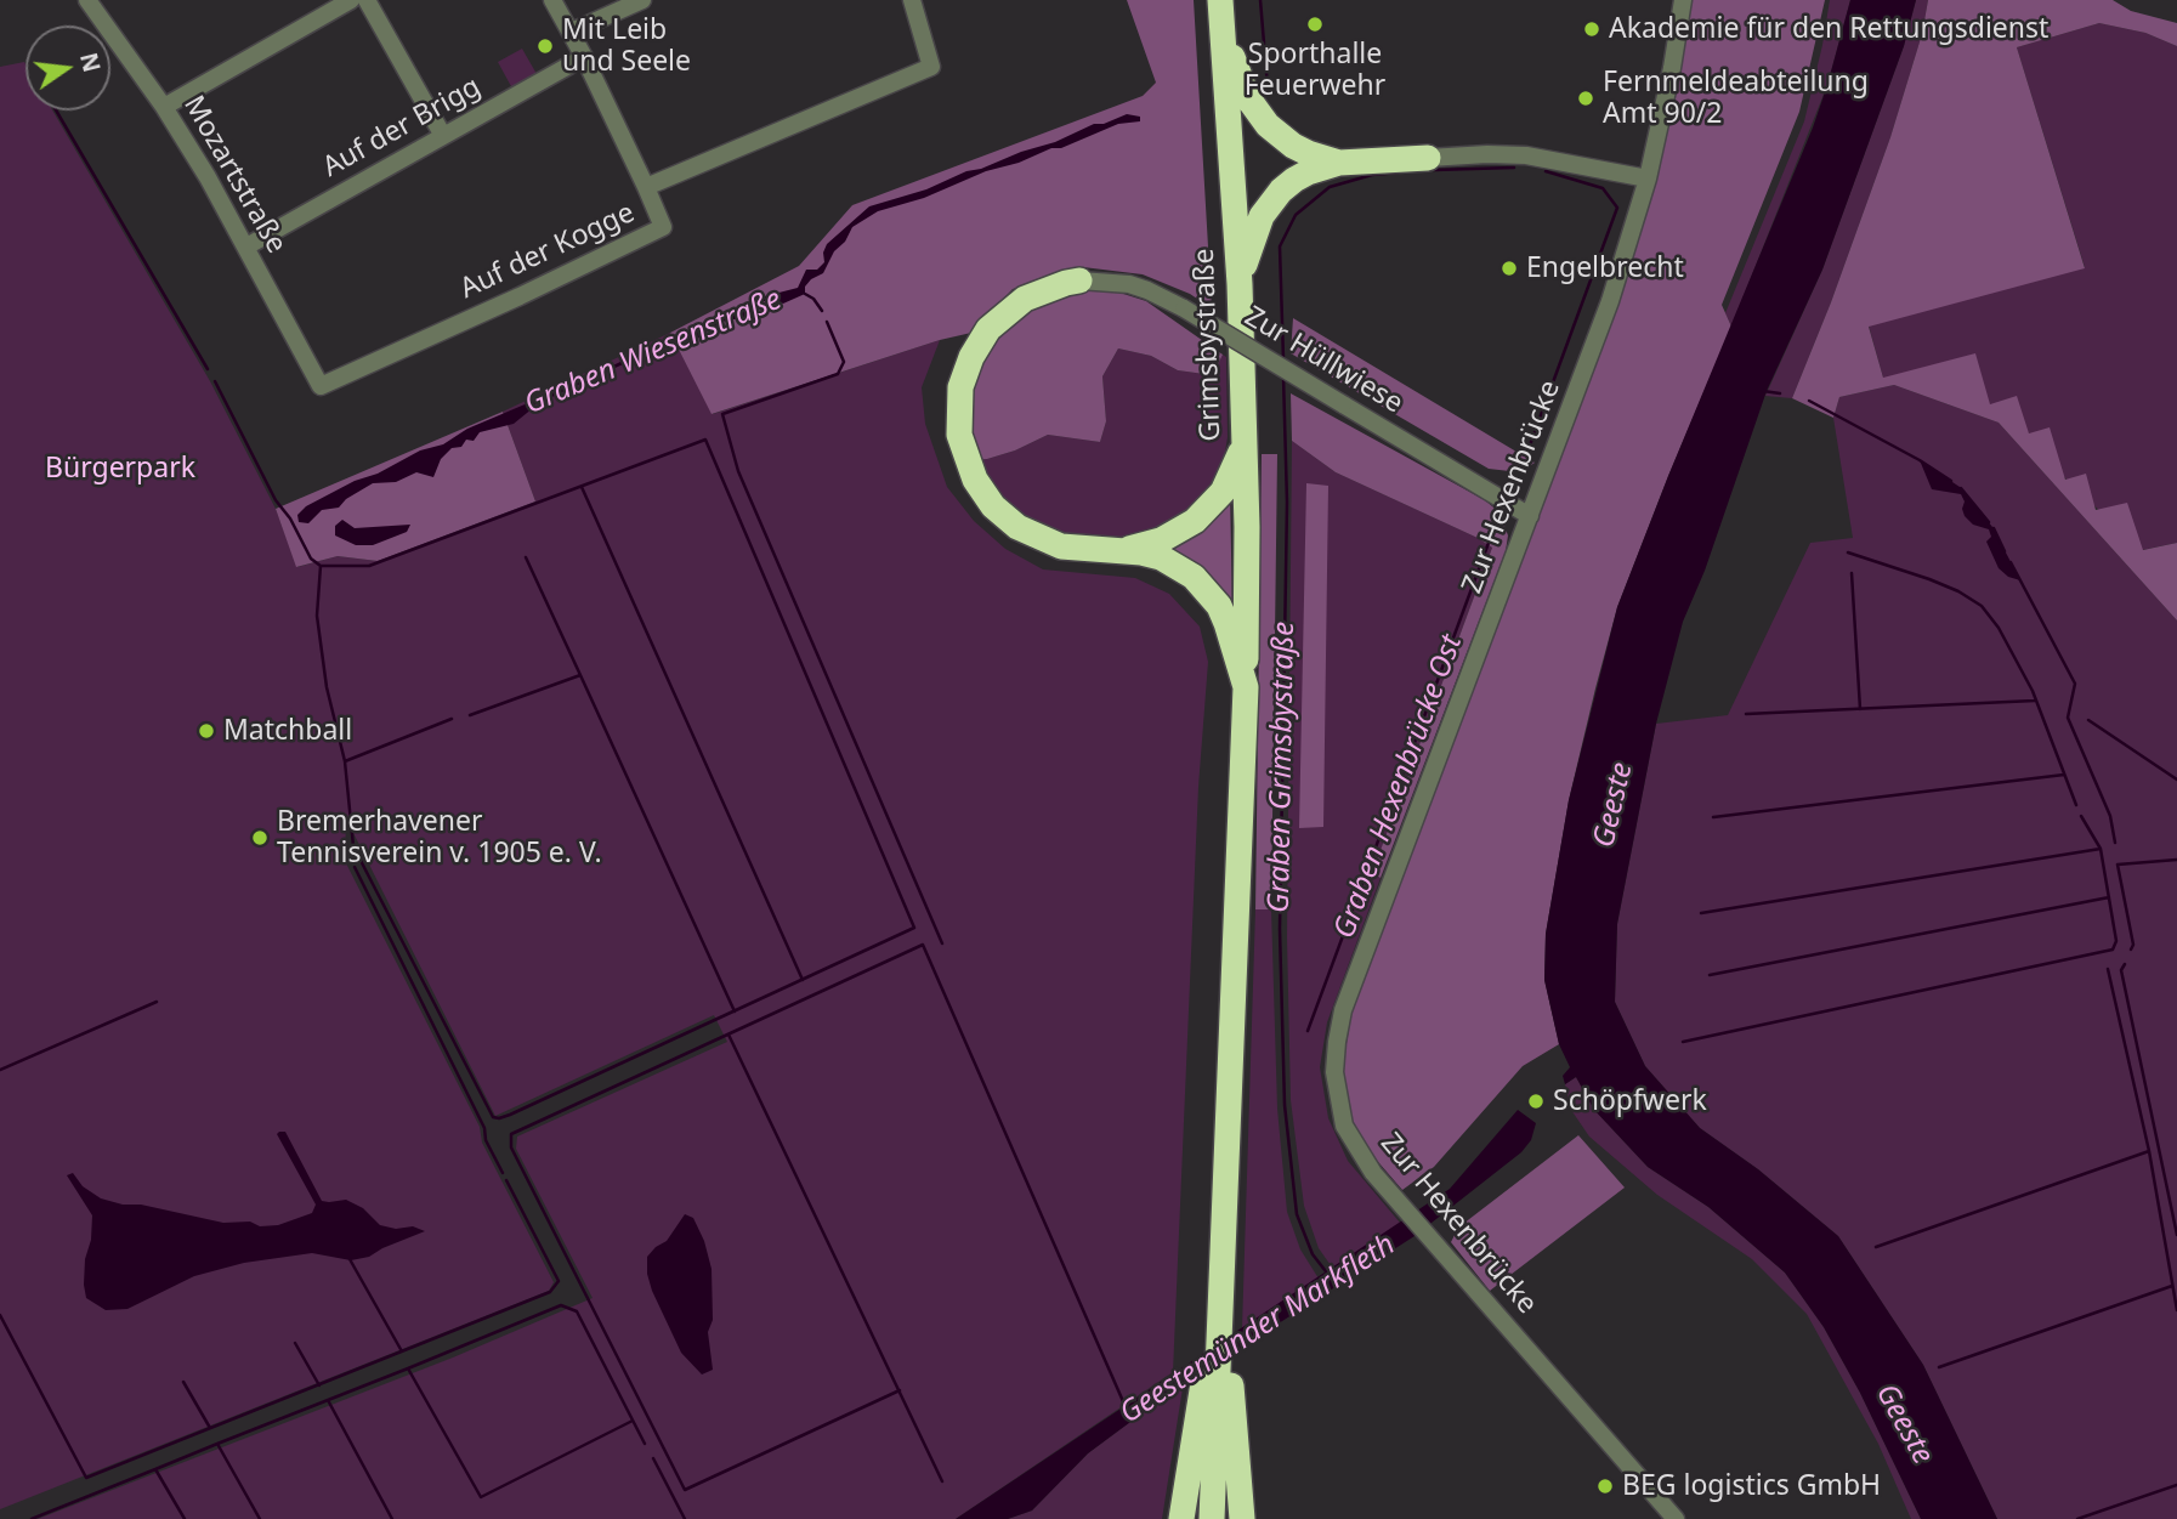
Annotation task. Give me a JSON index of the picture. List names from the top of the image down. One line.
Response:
{"streets":{"highway":["Grimsbystraße"],"street":["Auf der Brigg","Mozartstraße","Auf der Kogge","Zur Hüllwiese","Zur Hexenbrücke"]},"crossings":[["Auf der Brigg","Mozartstraße"],["Mozartstraße","Auf der Kogge"],["Zur Hüllwiese","Zur Hexenbrücke"]],"water":["Graben Wiesenstraße","Graben Grimsbystraße","Graben Hexenbrücke Ost","Geeste","Geestemünder Markfleth"],"parks":["Bürgerpark"],"places":["Sporthalle Feuerwehr","Akademie für den Rettungsdienst","Mit Leib und Seele","Fernmeldeabteilung Amt 90/2","Engelbrecht","Matchball","Bremerhavener Tennisverein v. 1905 e. V.","Schöpfwerk","BEG logistics GmbH"],"north":"right"}
